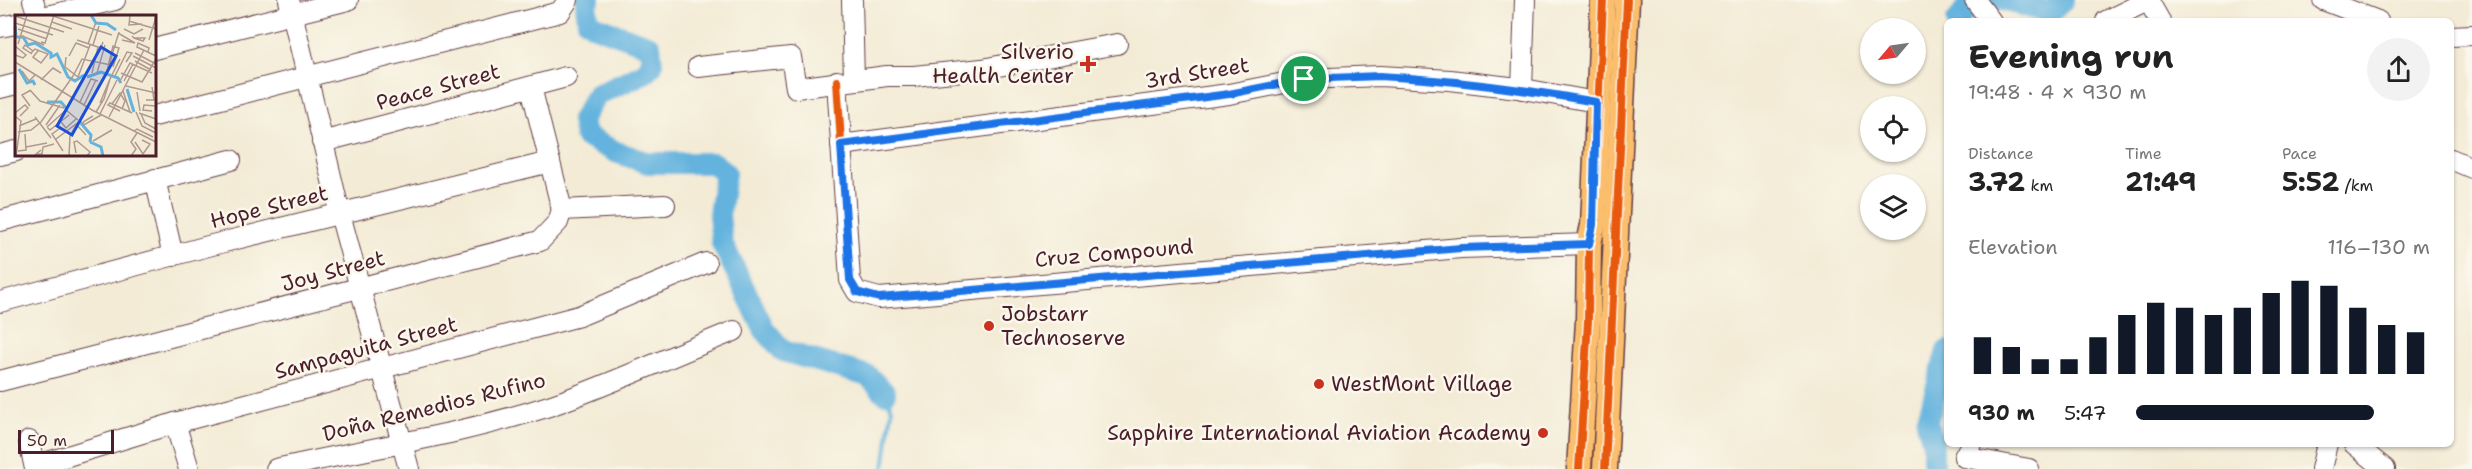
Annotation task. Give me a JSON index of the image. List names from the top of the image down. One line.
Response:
{"streets":{"street":["3rd Street","Peace Street","Hope Street","Cruz Compound","Joy Street","Sampaguita Street","Doña Remedios Rufino"]},"crossings":[["3rd Street","Cruz Compound"]],"places":{"health":["Silverio Health Center"],"other":["Jobstarr Technoserve","WestMont Village","Sapphire International Aviation Academy"]},"scale_bar":"50 m","north":"bottom left","page":{"heading":["Evening run","19:48 · 4 × 930 m"],"stats":[["Distance","3.72 km"],["Time","21:49"],["Pace","5:52 /km"]],"chart":["Elevation","116–130 m"],"list":[{"name":"930 m","note":"5:47"}],"scale":"50 m"}}
